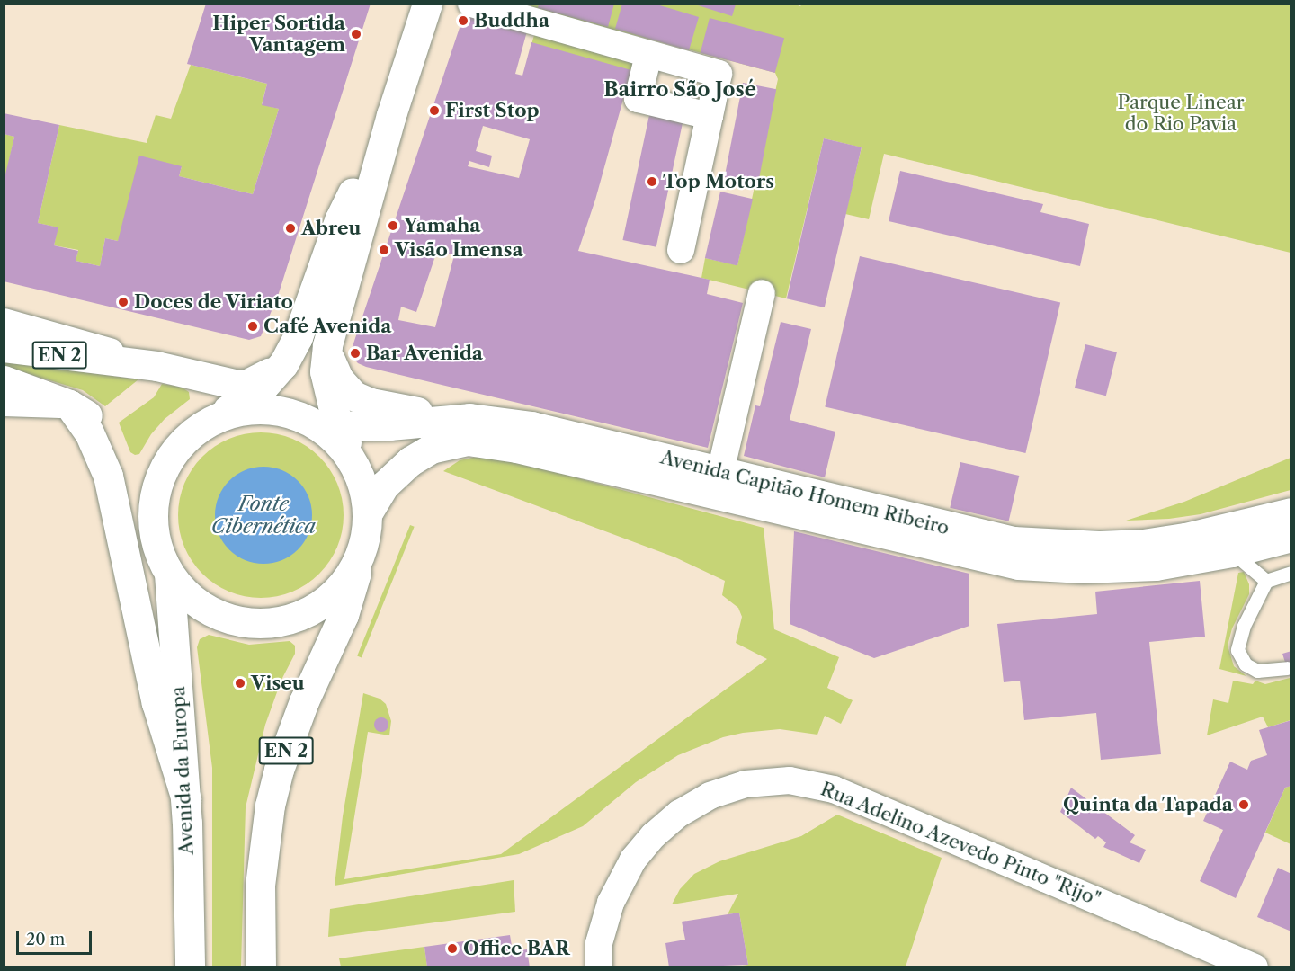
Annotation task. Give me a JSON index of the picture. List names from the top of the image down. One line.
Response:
{"streets":{"main road":["EN 2","Avenida Capitão Homem Ribeiro","Avenida da Europa"],"street":["Rua Adelino Azevedo Pinto \"Rijo\""]},"districts":["Bairro São José"],"water":["Fonte Cibernética"],"parks":["Parque Linear do Rio Pavia"],"places":["Buddha","Hiper Sortida Vantagem","First Stop","Top Motors","Yamaha","Abreu","Visão Imensa","Doces de Viriato","Café Avenida","Bar Avenida","Viseu","Quinta da Tapada","Office BAR"],"scale_bar":"20 m"}
